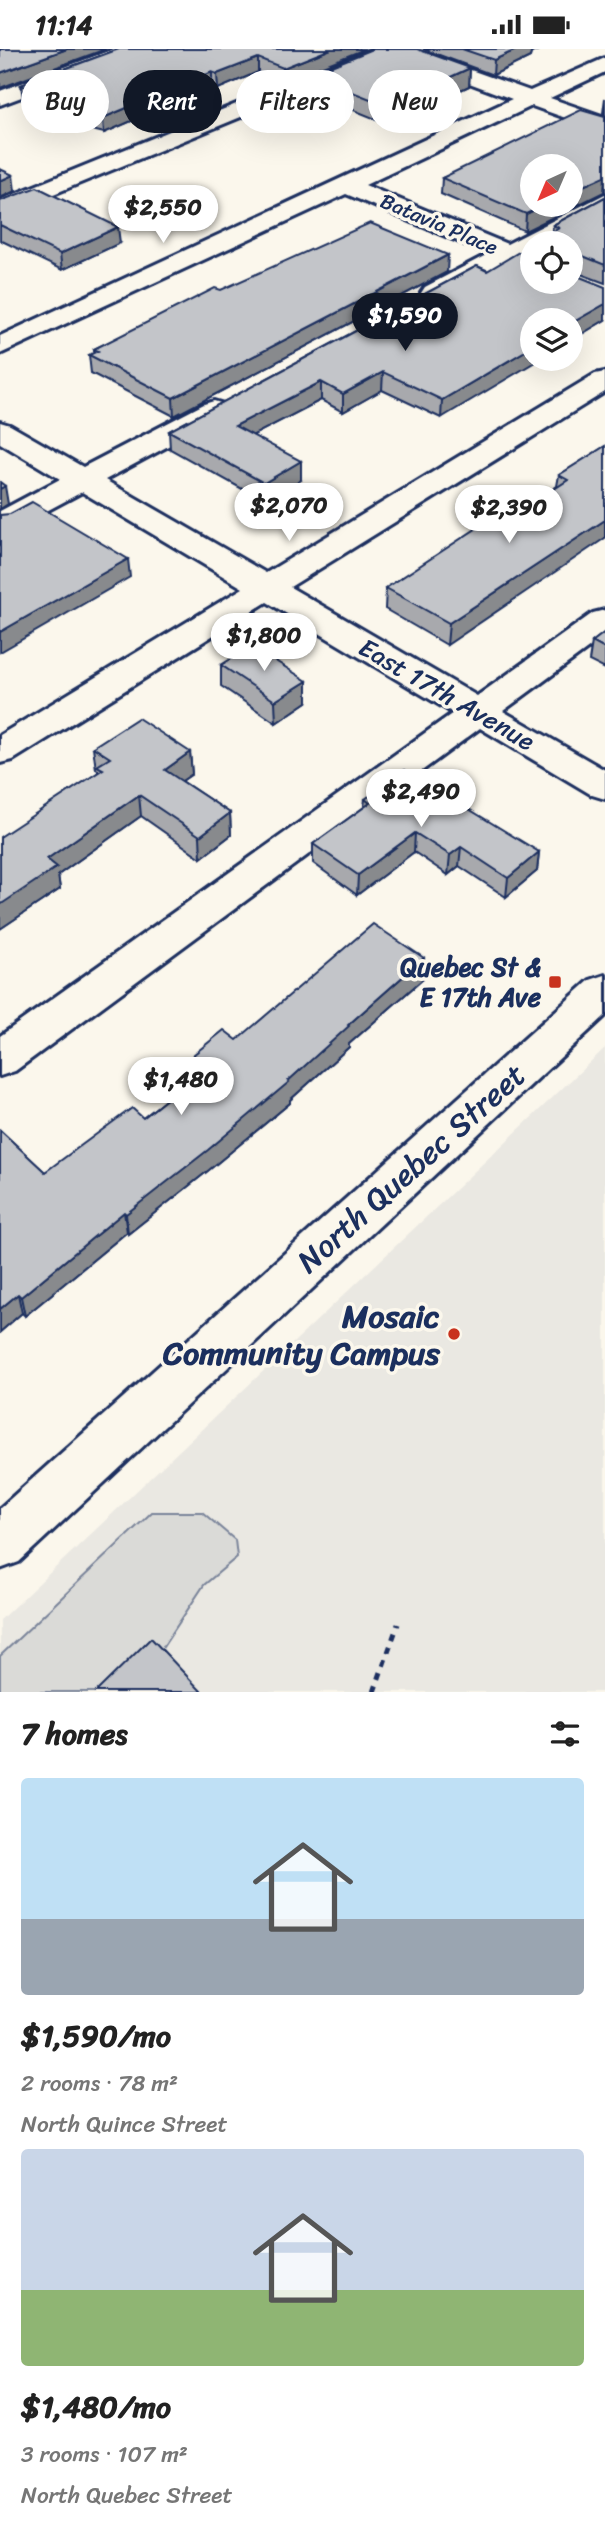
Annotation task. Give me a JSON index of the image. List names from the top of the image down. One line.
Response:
{"streets":{"street":["Batavia Place","East 17th Avenue","North Quebec Street"]},"places":{"transit":["Quebec St & E 17th Ave"],"other":["Mosaic Community Campus"]},"north":"bottom left","page":{"status":"11:14","chip":["Buy","Rent","Filters","New"],"price":["$2,550","$1,590","$2,070","$2,390","$1,800","$2,490","$1,480"],"heading":"7 homes","list":[{"name":"$1,590/mo","note":"2 rooms · 78 m² · North Quince Street"},{"name":"$1,480/mo","note":"3 rooms · 107 m² · North Quebec Street"}]}}
